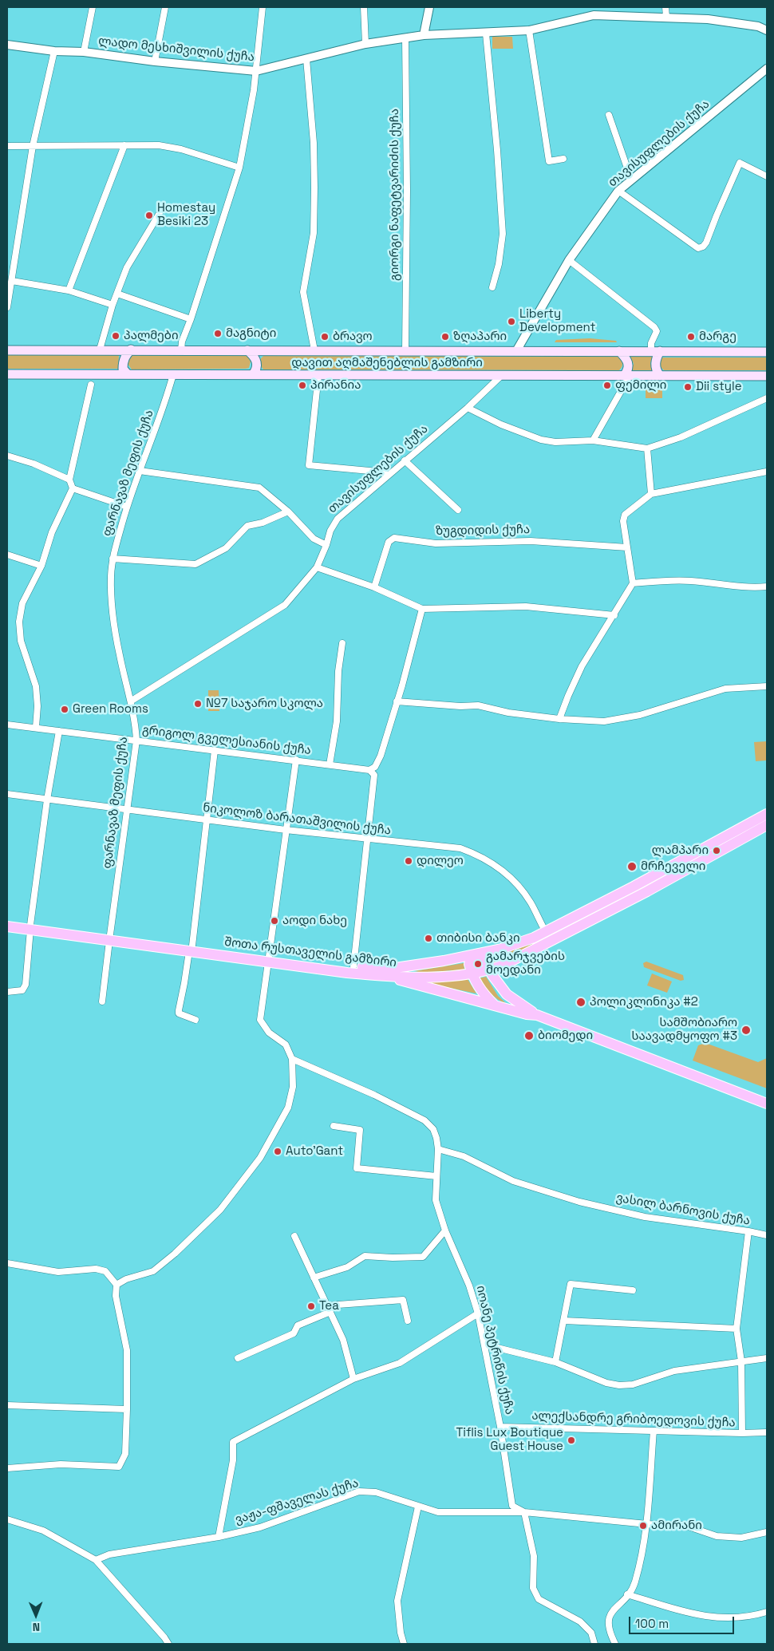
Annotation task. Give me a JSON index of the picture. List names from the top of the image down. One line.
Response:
{"streets":{"main road":["დავით აღმაშენებლის გამზირი","შოთა რუსთაველის გამზირი"],"street":["ლადო მესხიშვილის ქუჩა","თავისუფლების ქუჩა","გიორგი ნაფეტვარიძის ქუჩა","ფარნავაზ მეფის ქუჩა","ზუგდიდის ქუჩა","გრიგოლ გველესიანის ქუჩა","ნიკოლოზ ბარათაშვილის ქუჩა","ვასილ ბარნოვის ქუჩა","იოანე პეტრიწის ქუჩა","ალექსანდრე გრიბოედოვის ქუჩა","ვაჟა-ფშაველას ქუჩა"]},"crossings":[["ლადო მესხიშვილის ქუჩა","გიორგი ნაფეტვარიძის ქუჩა"],["თავისუფლების ქუჩა","დავით აღმაშენებლის გამზირი"],["თავისუფლების ქუჩა","ფარნავაზ მეფის ქუჩა"],["გიორგი ნაფეტვარიძის ქუჩა","დავით აღმაშენებლის გამზირი"],["დავით აღმაშენებლის გამზირი","ფარნავაზ მეფის ქუჩა"],["ფარნავაზ მეფის ქუჩა","გრიგოლ გველესიანის ქუჩა"],["ფარნავაზ მეფის ქუჩა","ნიკოლოზ ბარათაშვილის ქუჩა"],["ფარნავაზ მეფის ქუჩა","შოთა რუსთაველის გამზირი"],["ნიკოლოზ ბარათაშვილის ქუჩა","შოთა რუსთაველის გამზირი"],["ვასილ ბარნოვის ქუჩა","იოანე პეტრიწის ქუჩა"],["იოანე პეტრიწის ქუჩა","ალექსანდრე გრიბოედოვის ქუჩა"]],"places":["Homestay Besiki 23","Liberty Development","მაგნიტი","პალმები","ბრავო","ზღაპარი","მარგე","პირანია","ფემილი","Dii style","№7 საჯარო სკოლა","Green Rooms","ლამპარი","დილეო","მრჩეველი","აოდი ნახე","თიბისი ბანკი","გამარჯვების მოედანი","პოლიკლინიკა #2","სამშობიარო საავადმყოფო #3","ბიომედი","Auto'Gant","Tea","Tiflis Lux Boutique Guest House","ამირანი"],"scale_bar":"100 m","north":"bottom"}
